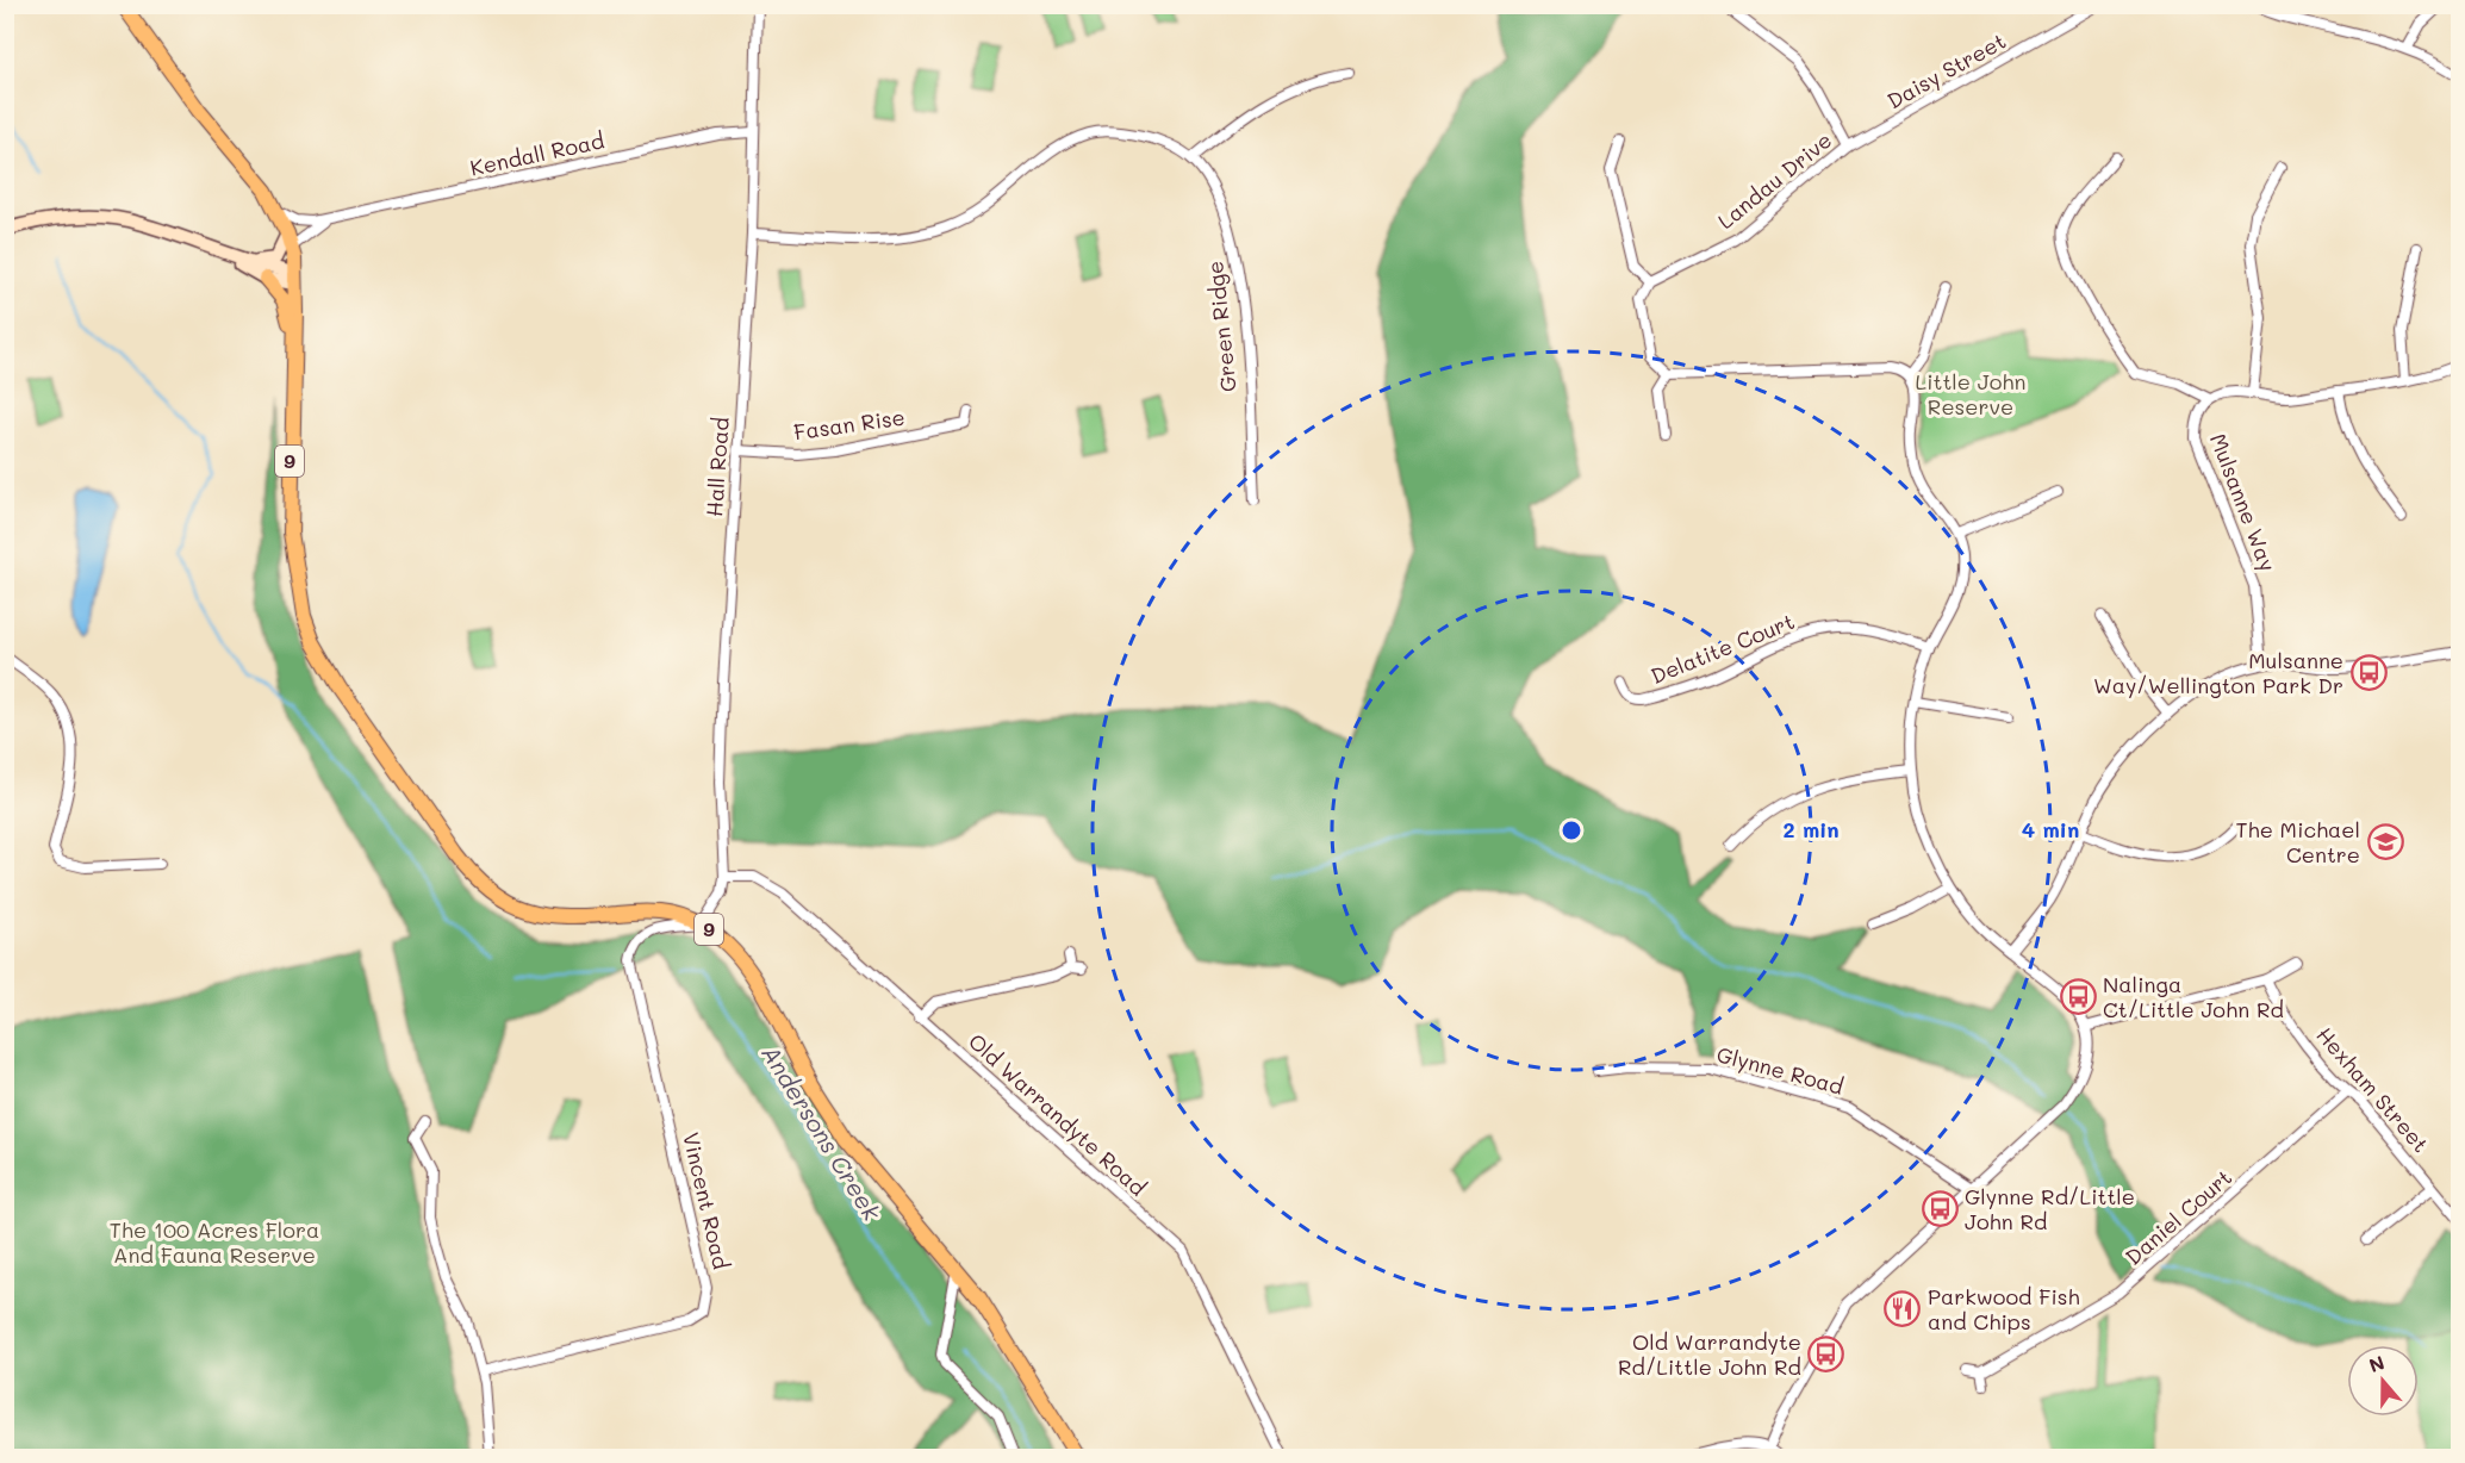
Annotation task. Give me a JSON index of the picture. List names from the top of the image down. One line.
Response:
{"streets":{"main road":["9"],"street":["Daisy Street","Kendall Road","Landau Drive","Green Ridge","Fasan Rise","Hall Road","Mulsanne Way","Delatite Court","Glynne Road","Hexham Street","Old Warrandyte Road","Vincent Road","Daniel Court"]},"crossings":[["Daisy Street","Landau Drive"],["Kendall Road","9"],["Kendall Road","Hall Road"],["Fasan Rise","Hall Road"],["9","Hall Road"],["9","Vincent Road"],["Hall Road","Old Warrandyte Road"],["Hall Road","Vincent Road"],["Hexham Street","Daniel Court"]],"water":["Andersons Creek"],"parks":["Little John Reserve","The 100 Acres Flora And Fauna Reserve"],"places":{"bus stop":["Mulsanne Way/Wellington Park Dr","Nalinga Ct/Little John Rd","Glynne Rd/Little John Rd","Old Warrandyte Rd/Little John Rd"],"school or university":["The Michael Centre"],"restaurant":["Parkwood Fish and Chips"]},"north":"top","rings":["2 min","4 min"]}
